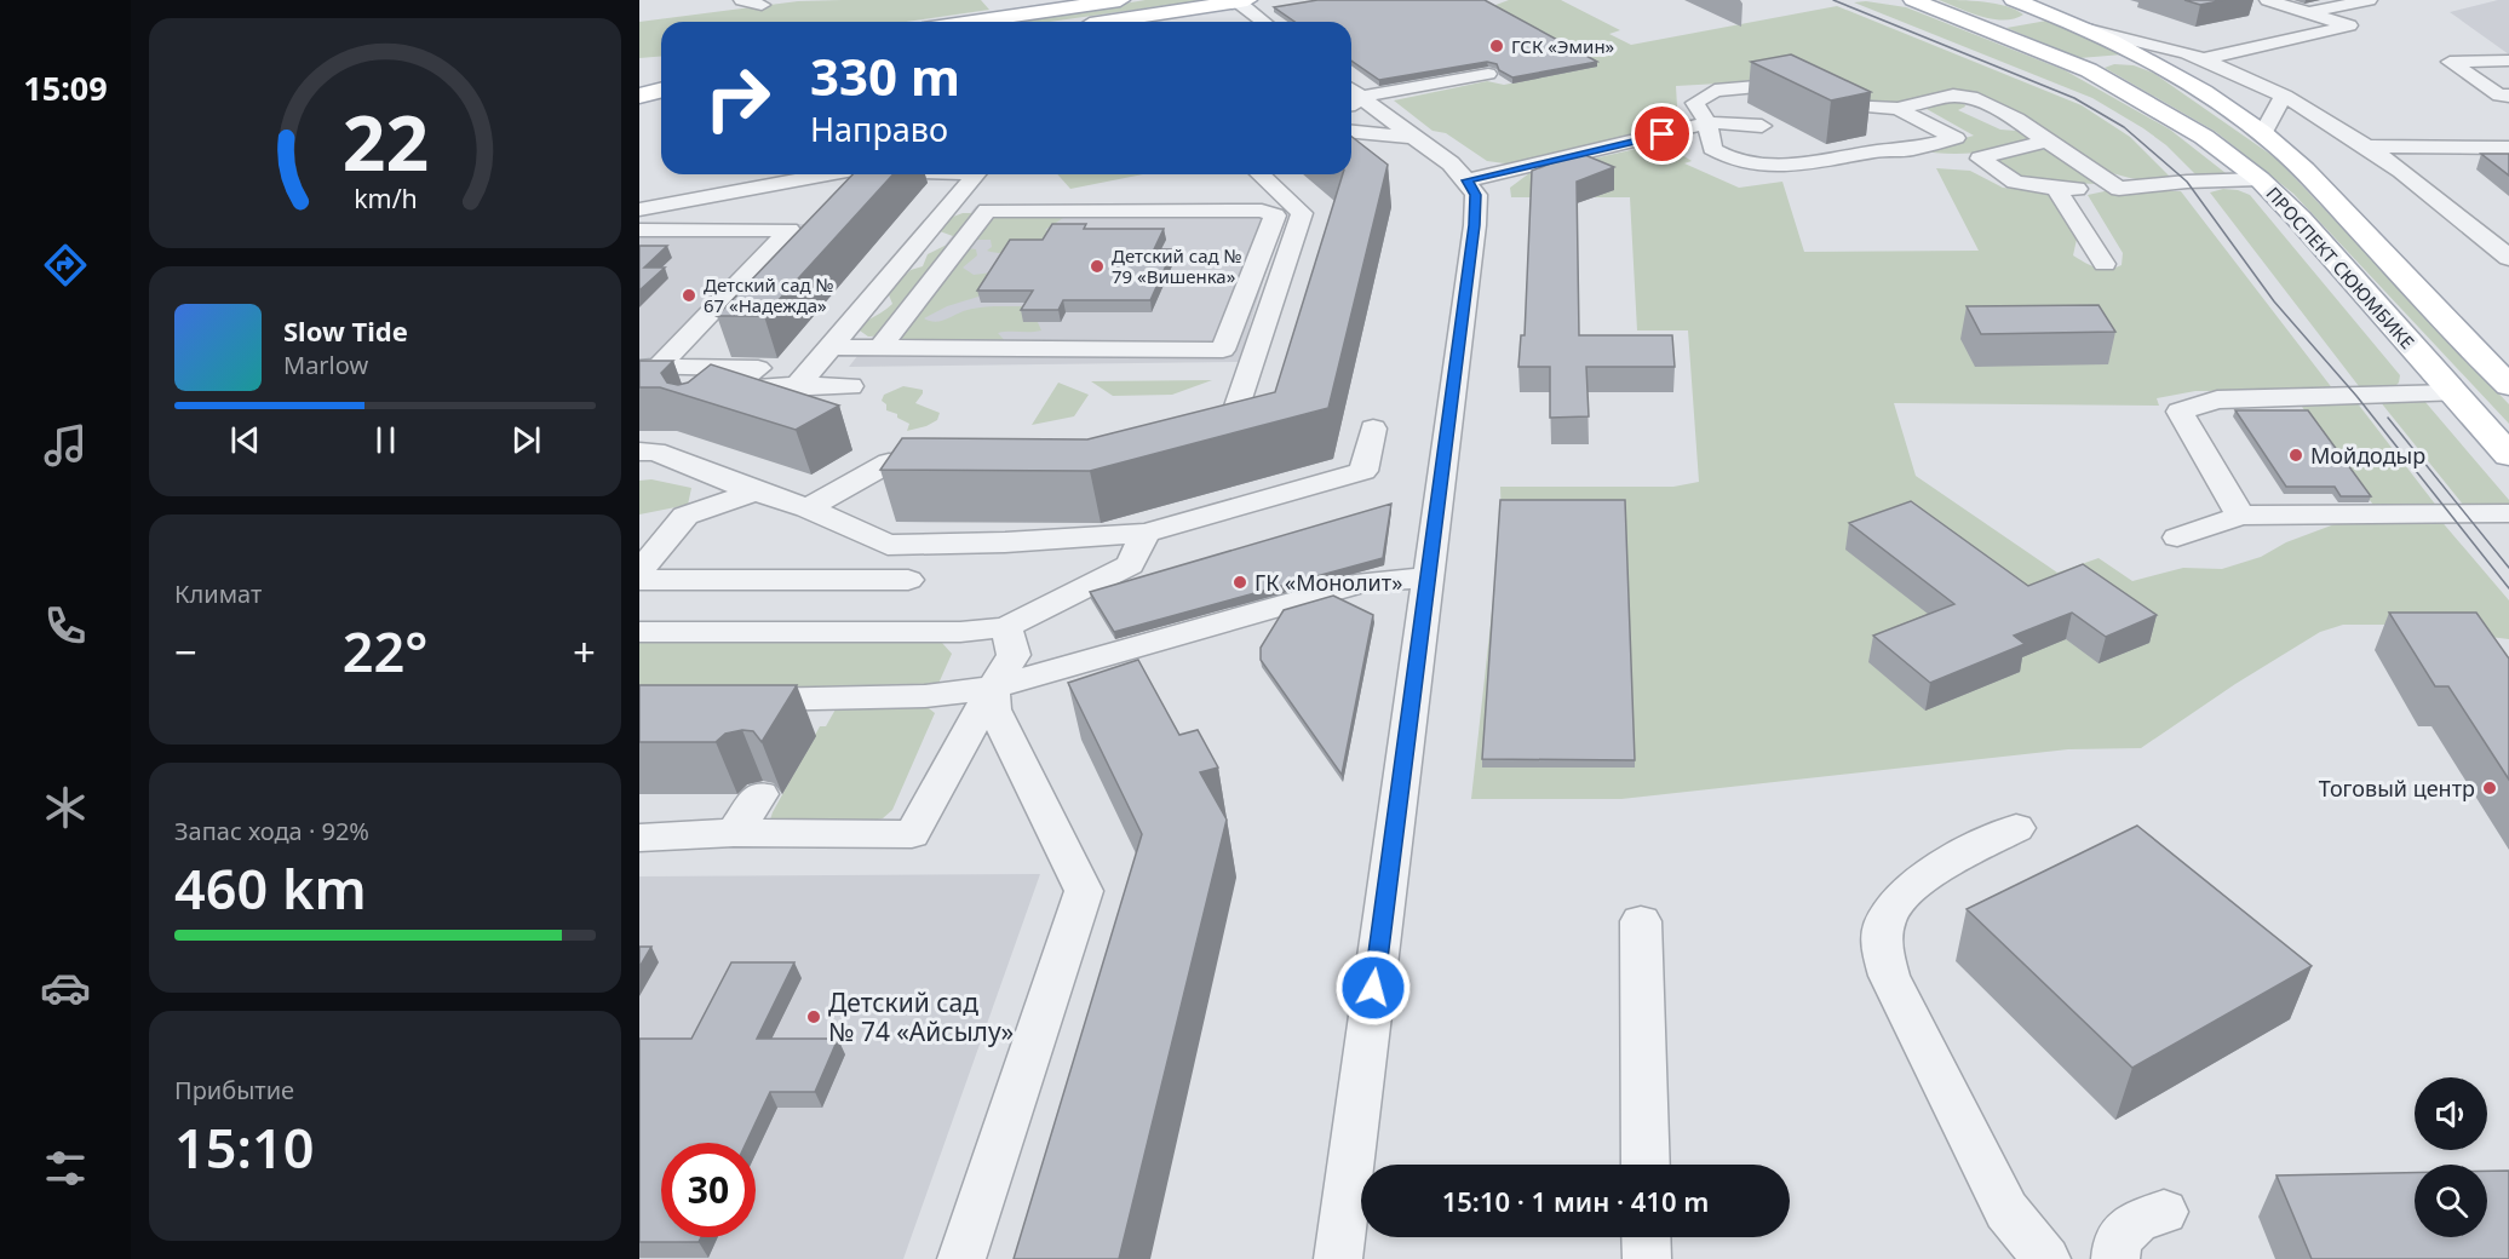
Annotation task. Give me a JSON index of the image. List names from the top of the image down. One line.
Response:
{"streets":{"main road":["ПРОСПЕКТ СЮЮМБИКЕ"]},"places":["ГСК «Эмин»","Детский сад № 79 «Вишенка»","Детский сад № 67 «Надежда»","Мойдодыр","ГК «Монолит»","Тоговый центр","Детский сад № 74 «Айсылу»"],"page":{"tabs":"15:09","turn":["330 m","Направо"],"song":["Slow Tide","Marlow"],"tile":["Климат",["Запас хода · 92%","460 km"],["Прибытие","15:10"]],"heat":["−","22°","+"],"limit":"30","trip":"15:10 · 1 мин · 410 m","gauge":["22","km/h"]}}
